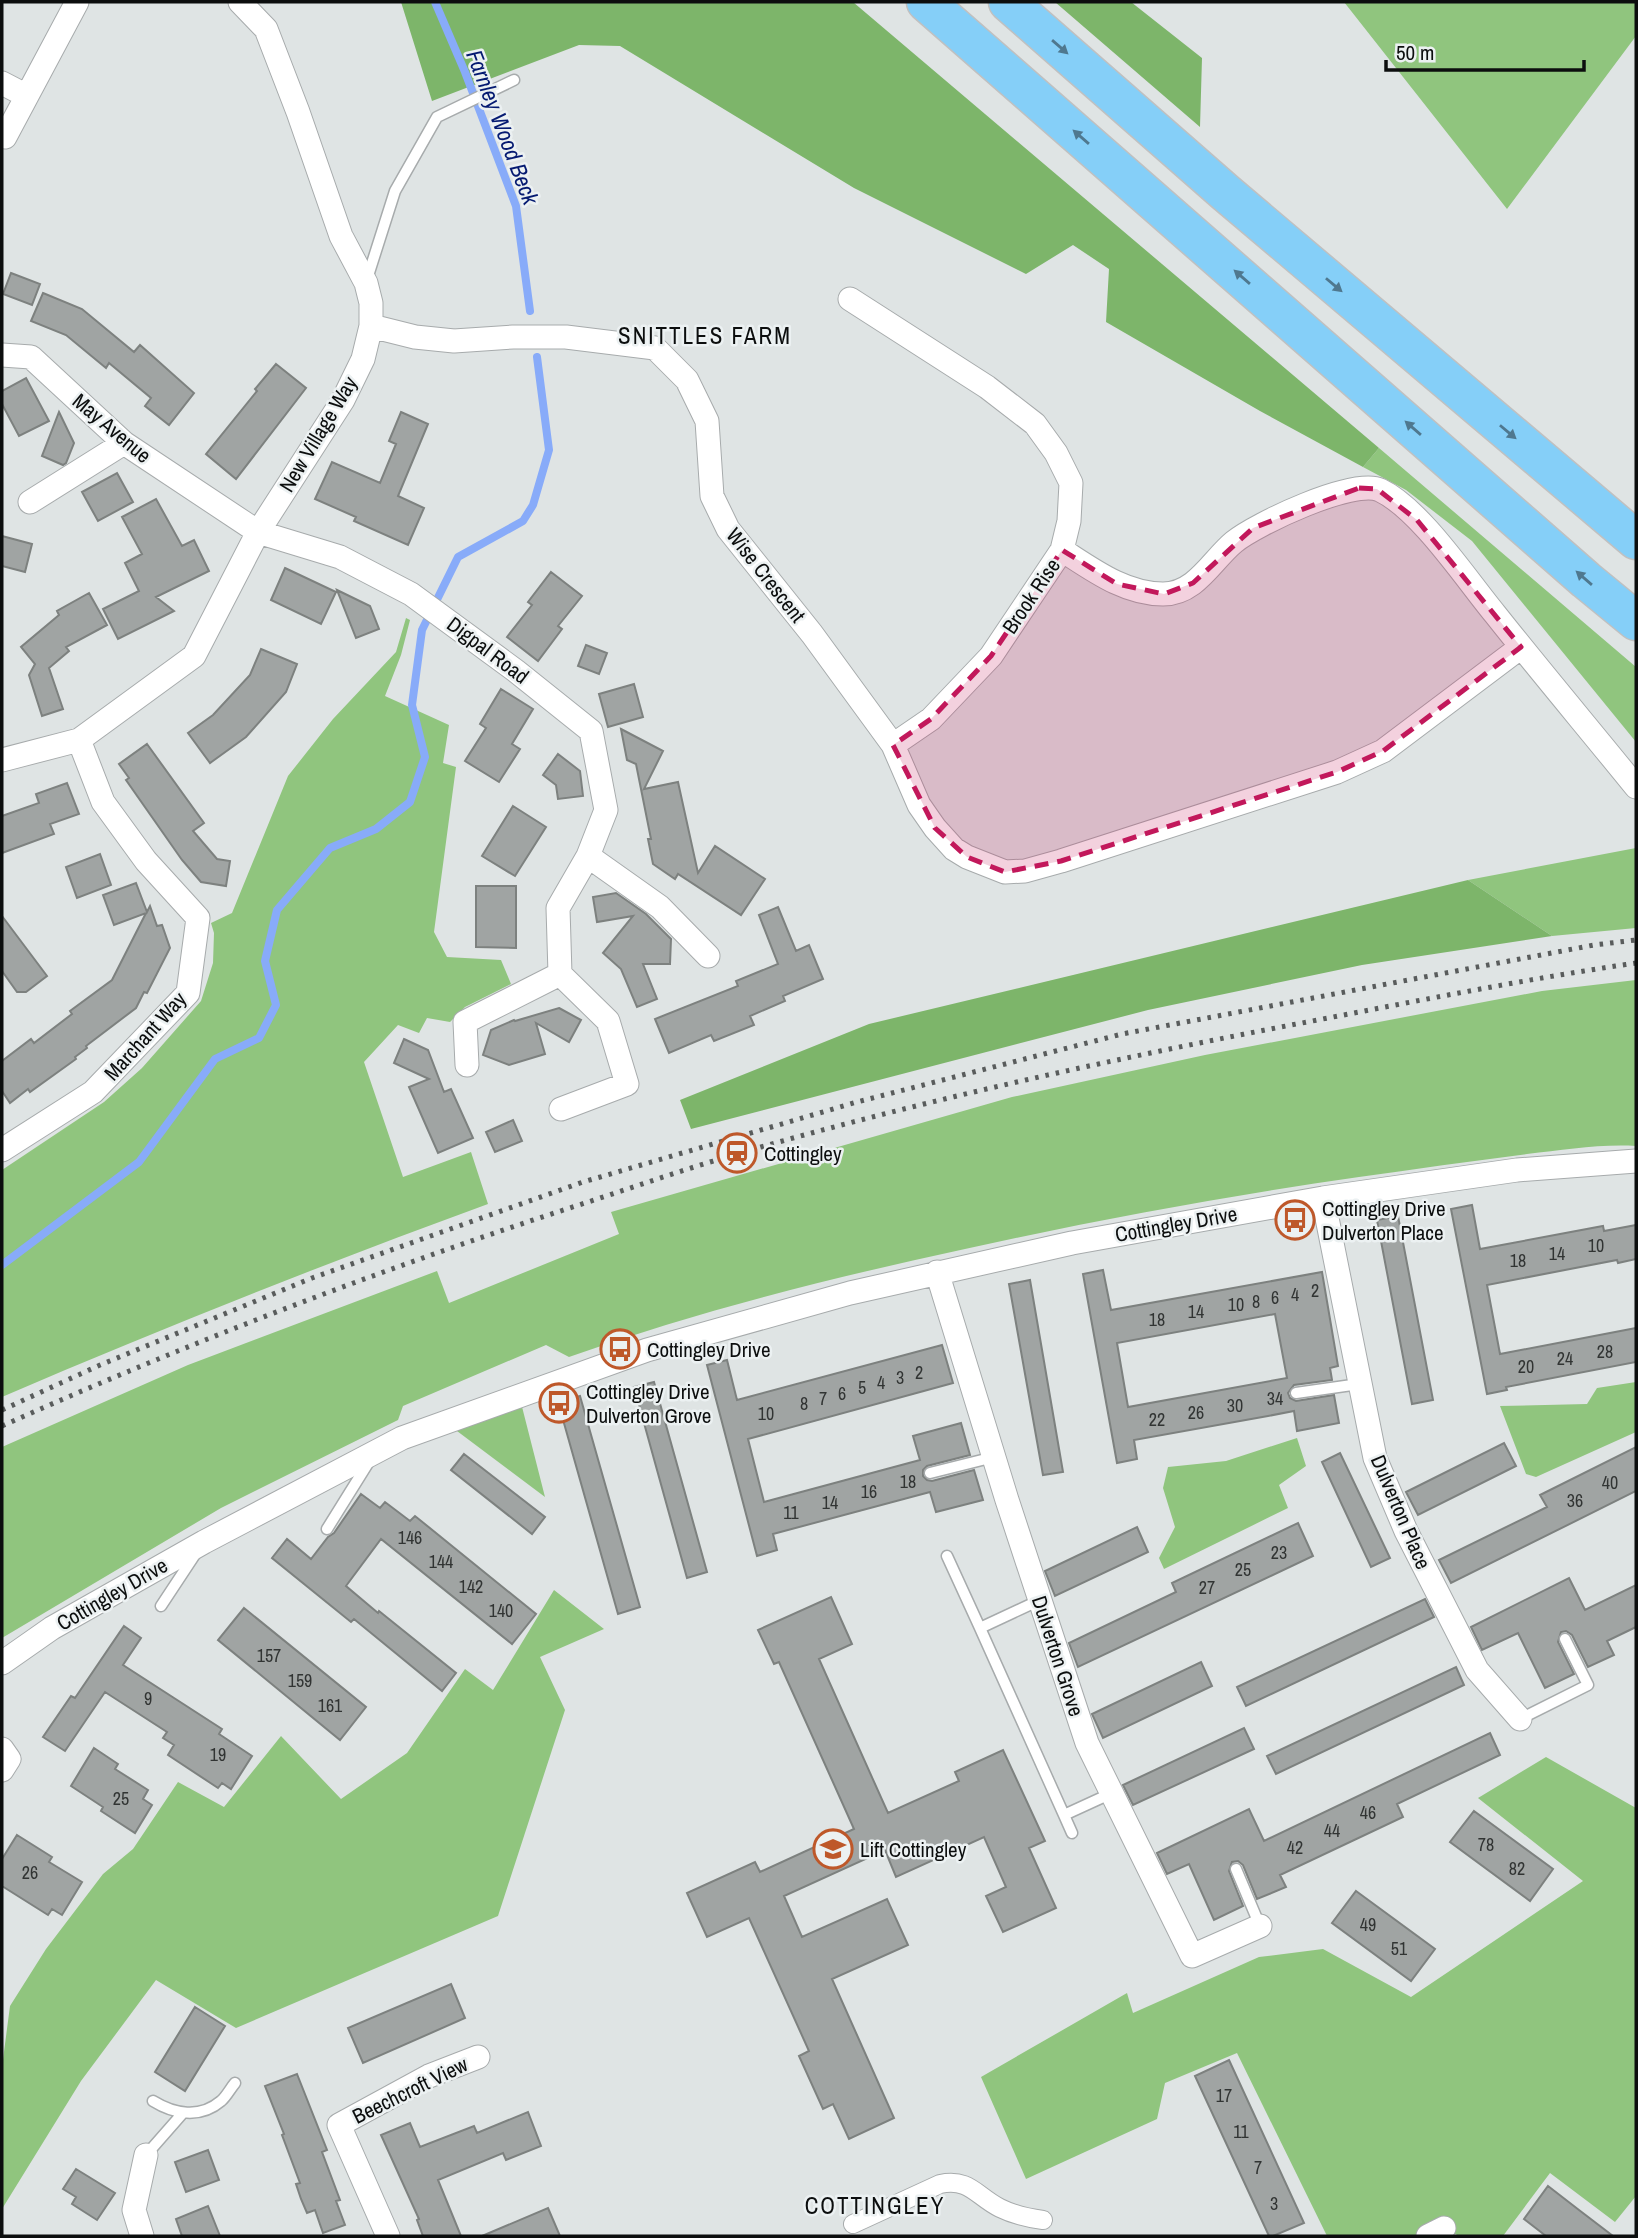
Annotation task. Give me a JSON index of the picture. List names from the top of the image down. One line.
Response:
{"streets":{"street":["May Avenue","New Village Way","Wise Crescent","Brook Rise","Digpal Road","Marchant Way","Cottingley Drive","Dulverton Place","Dulverton Grove","Beechcroft View"]},"crossings":[["May Avenue","New Village Way"],["May Avenue","Digpal Road"],["New Village Way","Wise Crescent"],["New Village Way","Digpal Road"],["New Village Way","Marchant Way"],["Wise Crescent","Brook Rise"],["Cottingley Drive","Dulverton Place"],["Cottingley Drive","Dulverton Grove"]],"districts":["SNITTLES FARM","COTTINGLEY"],"water":["Farnley Wood Beck"],"places":{"station":["Cottingley"],"bus stop":["Cottingley Drive Dulverton Place","Cottingley Drive","Cottingley Drive Dulverton Grove"],"school or university":["Lift Cottingley"]},"house_numbers":["10","14","18","2","4","6","8","10","14","18","28","24","20","2","3","4","5","6","7","34","8","30","26","10","22","18","40","16","36","14","11","146","23","144","25","142","27","140","157","159","9","161","19","25","46","44","78","42","82","26","49","51","17","11","7","3"],"scale_bar":"50 m"}
